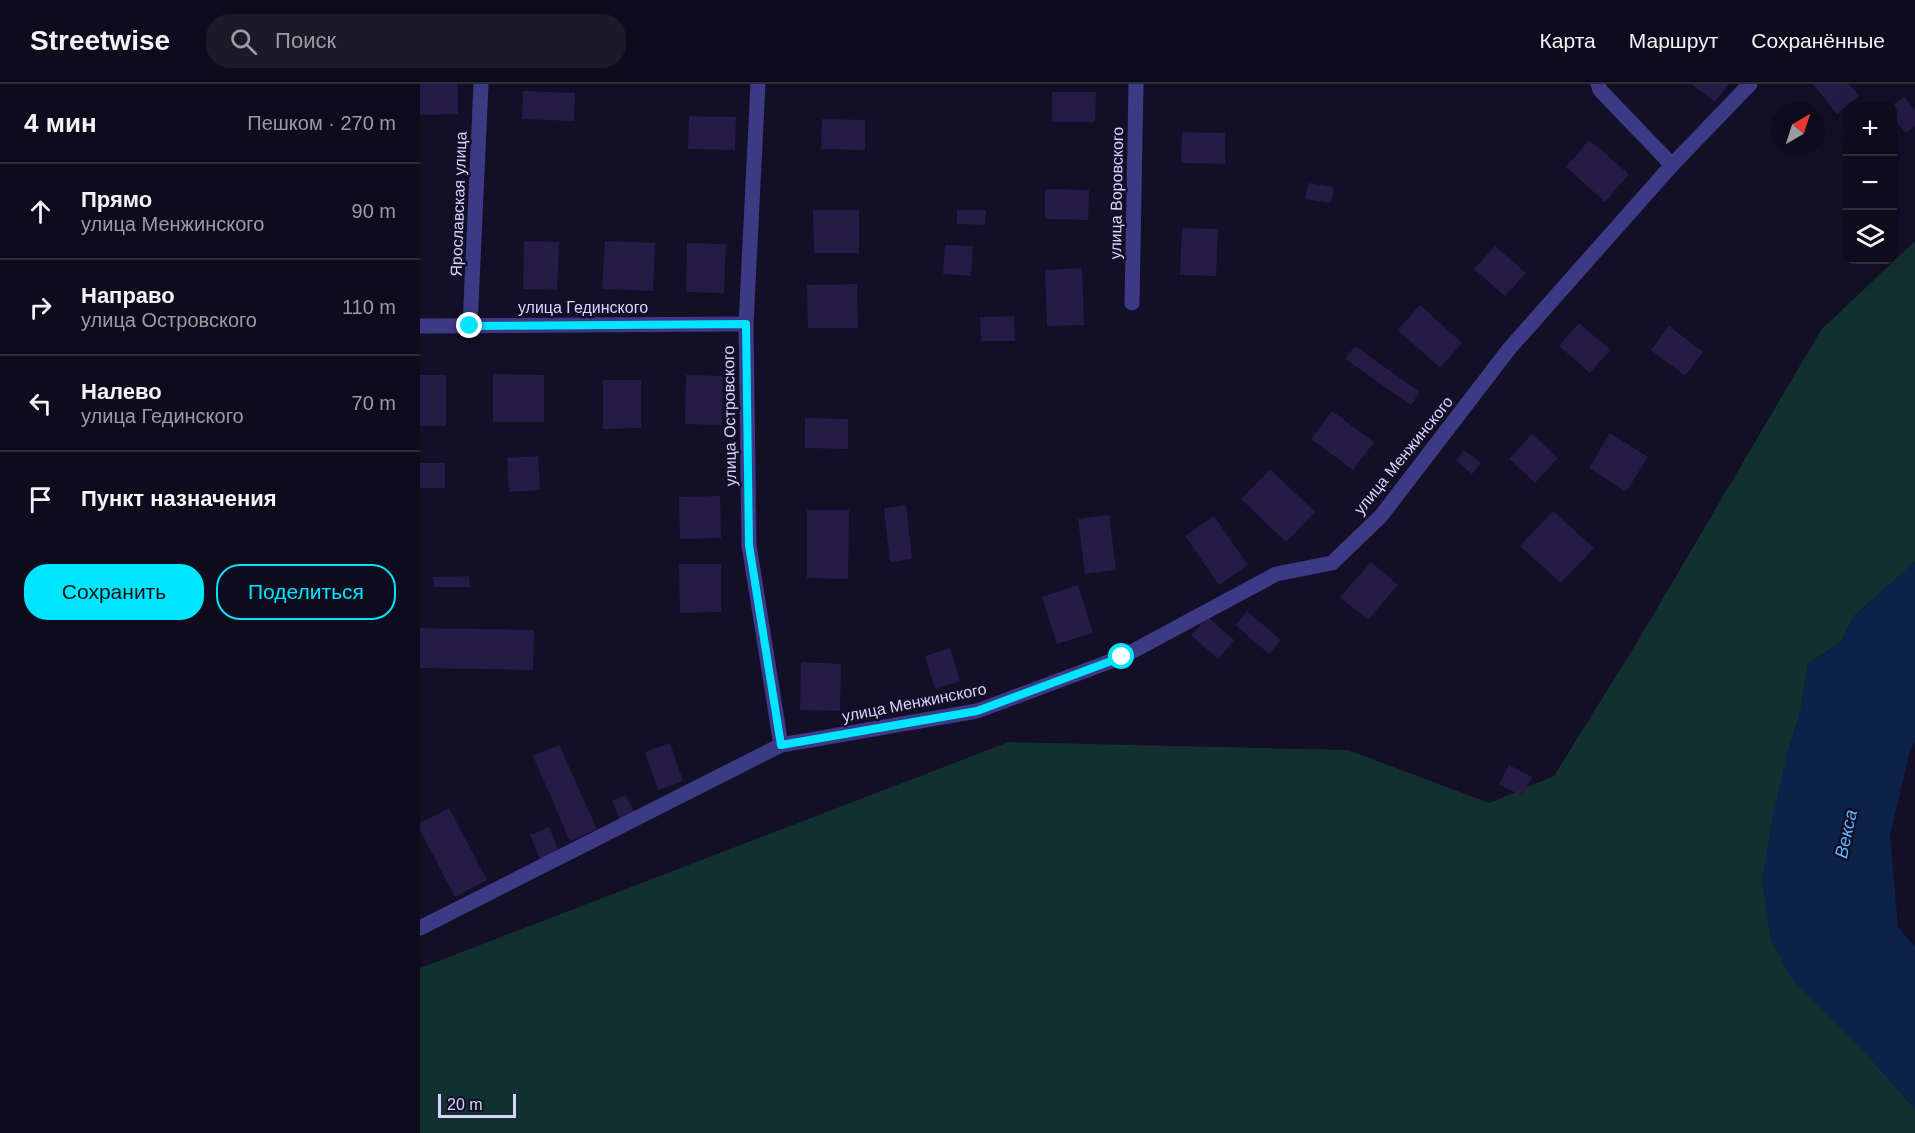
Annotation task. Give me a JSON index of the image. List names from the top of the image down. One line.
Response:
{"streets":{"street":["улица Воровского","Ярославская улица","улица Гединского","улица Островского","улица Менжинского"]},"crossings":[["Ярославская улица","улица Гединского"],["улица Гединского","улица Островского"],["улица Островского","улица Менжинского"]],"water":["Векса"],"scale_bar":"20 m","north":"top right","page":{"header":"Streetwise","search":"Поиск","nav":["Карта","Маршрут","Сохранённые"],"heading":["4 мин","Пешком · 270 m"],"map_buttons":["+","−"],"list":[["Прямо","улица Менжинского","90 m"],["Направо","улица Островского","110 m"],["Налево","улица Гединского","70 m"],"Пункт назначения"],"buttons":["Сохранить","Поделиться"],"scale":"20 m"}}
